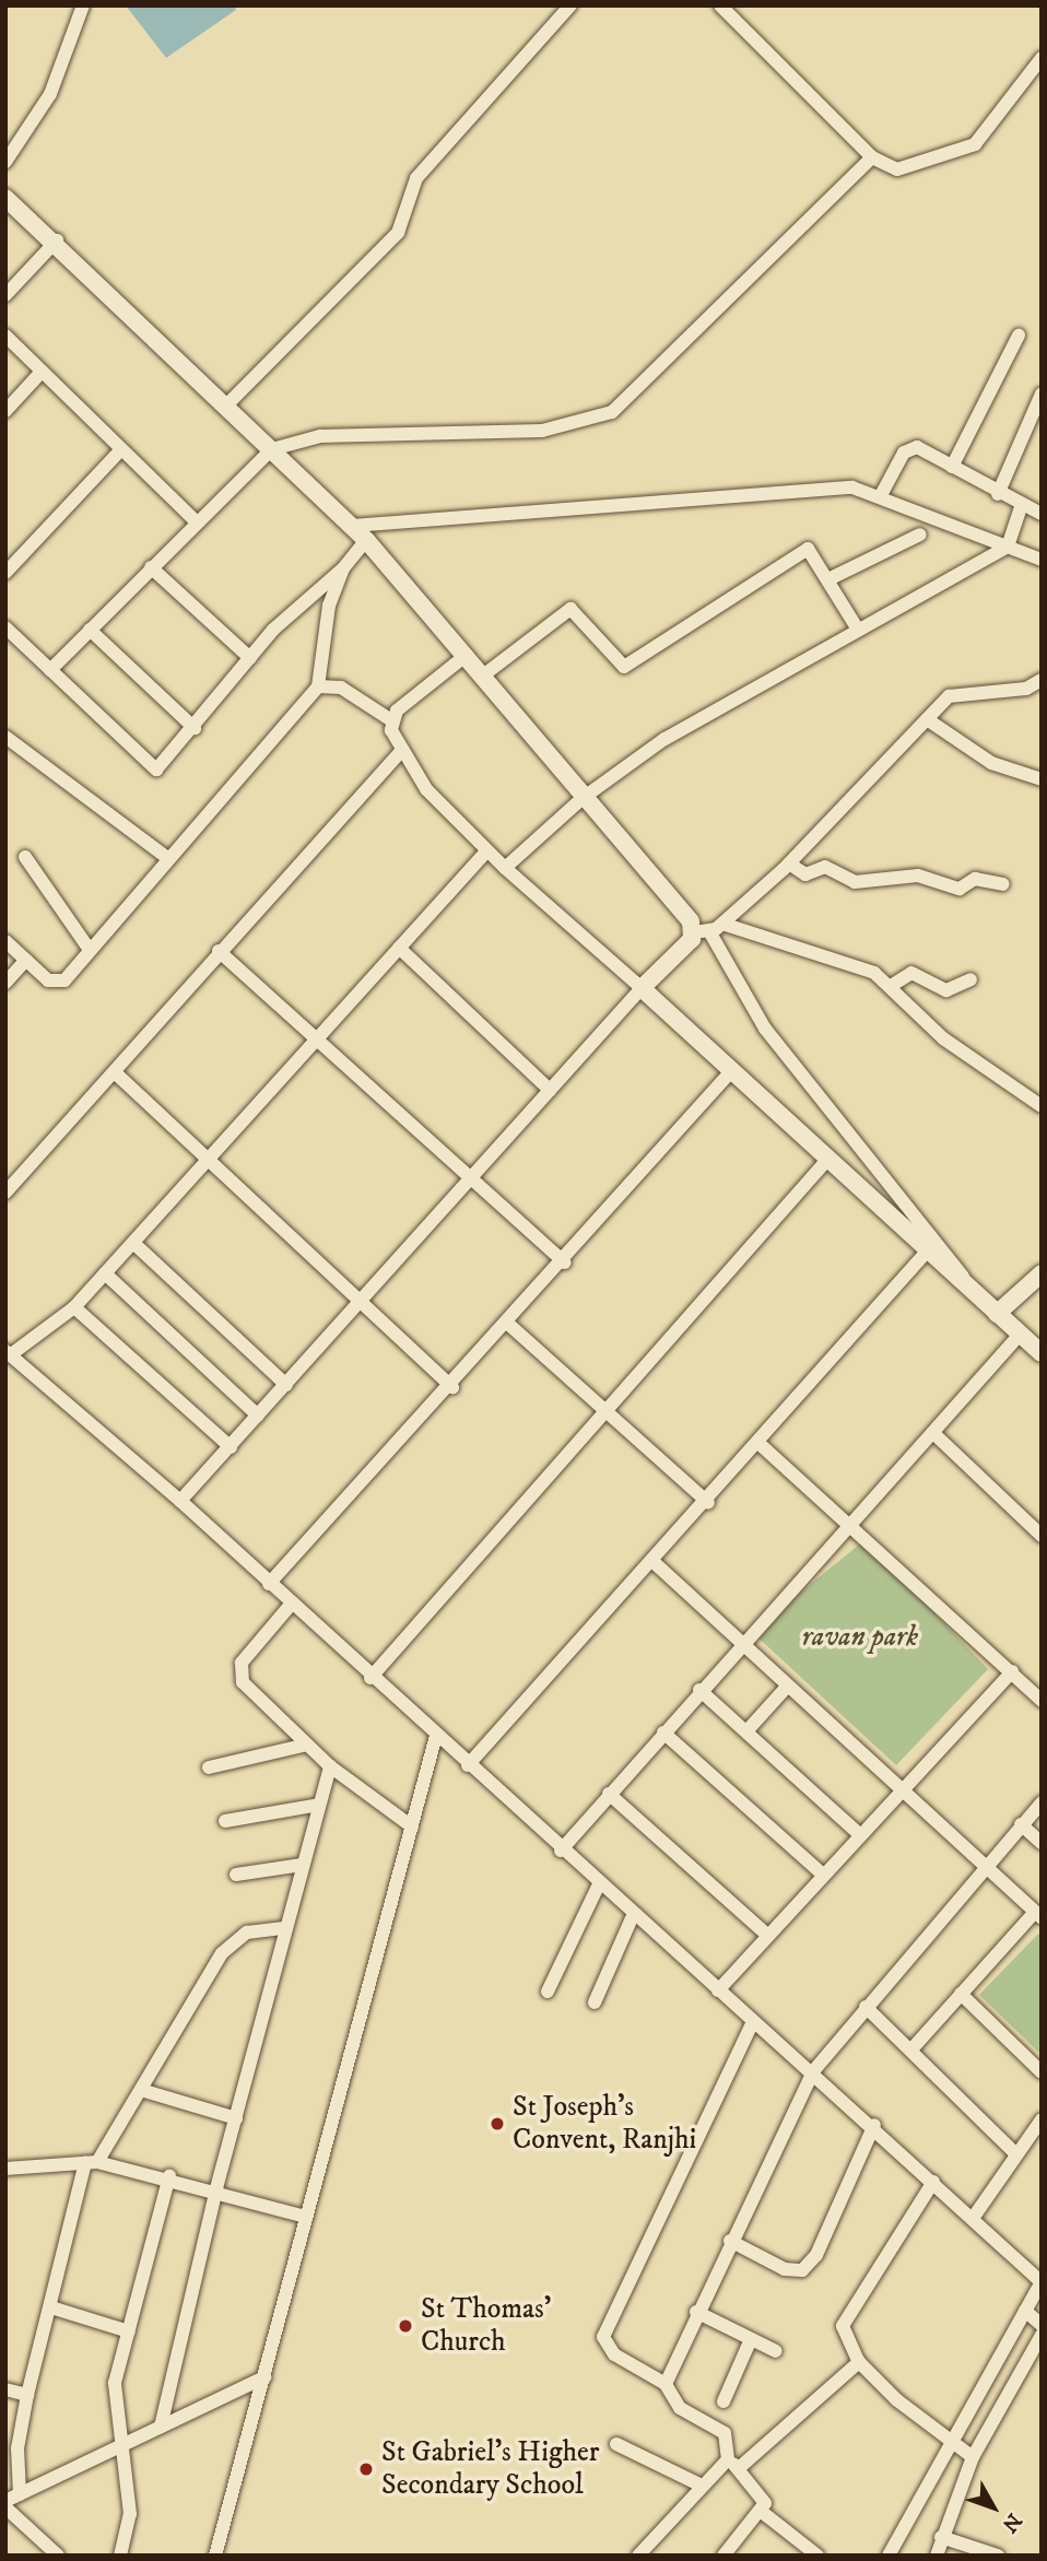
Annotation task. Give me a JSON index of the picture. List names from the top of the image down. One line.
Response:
{"parks":["ravan park"],"places":["St Joseph's Convent, Ranjhi","St Thomas' Church","St Gabriel's Higher Secondary School"],"north":"bottom right"}
